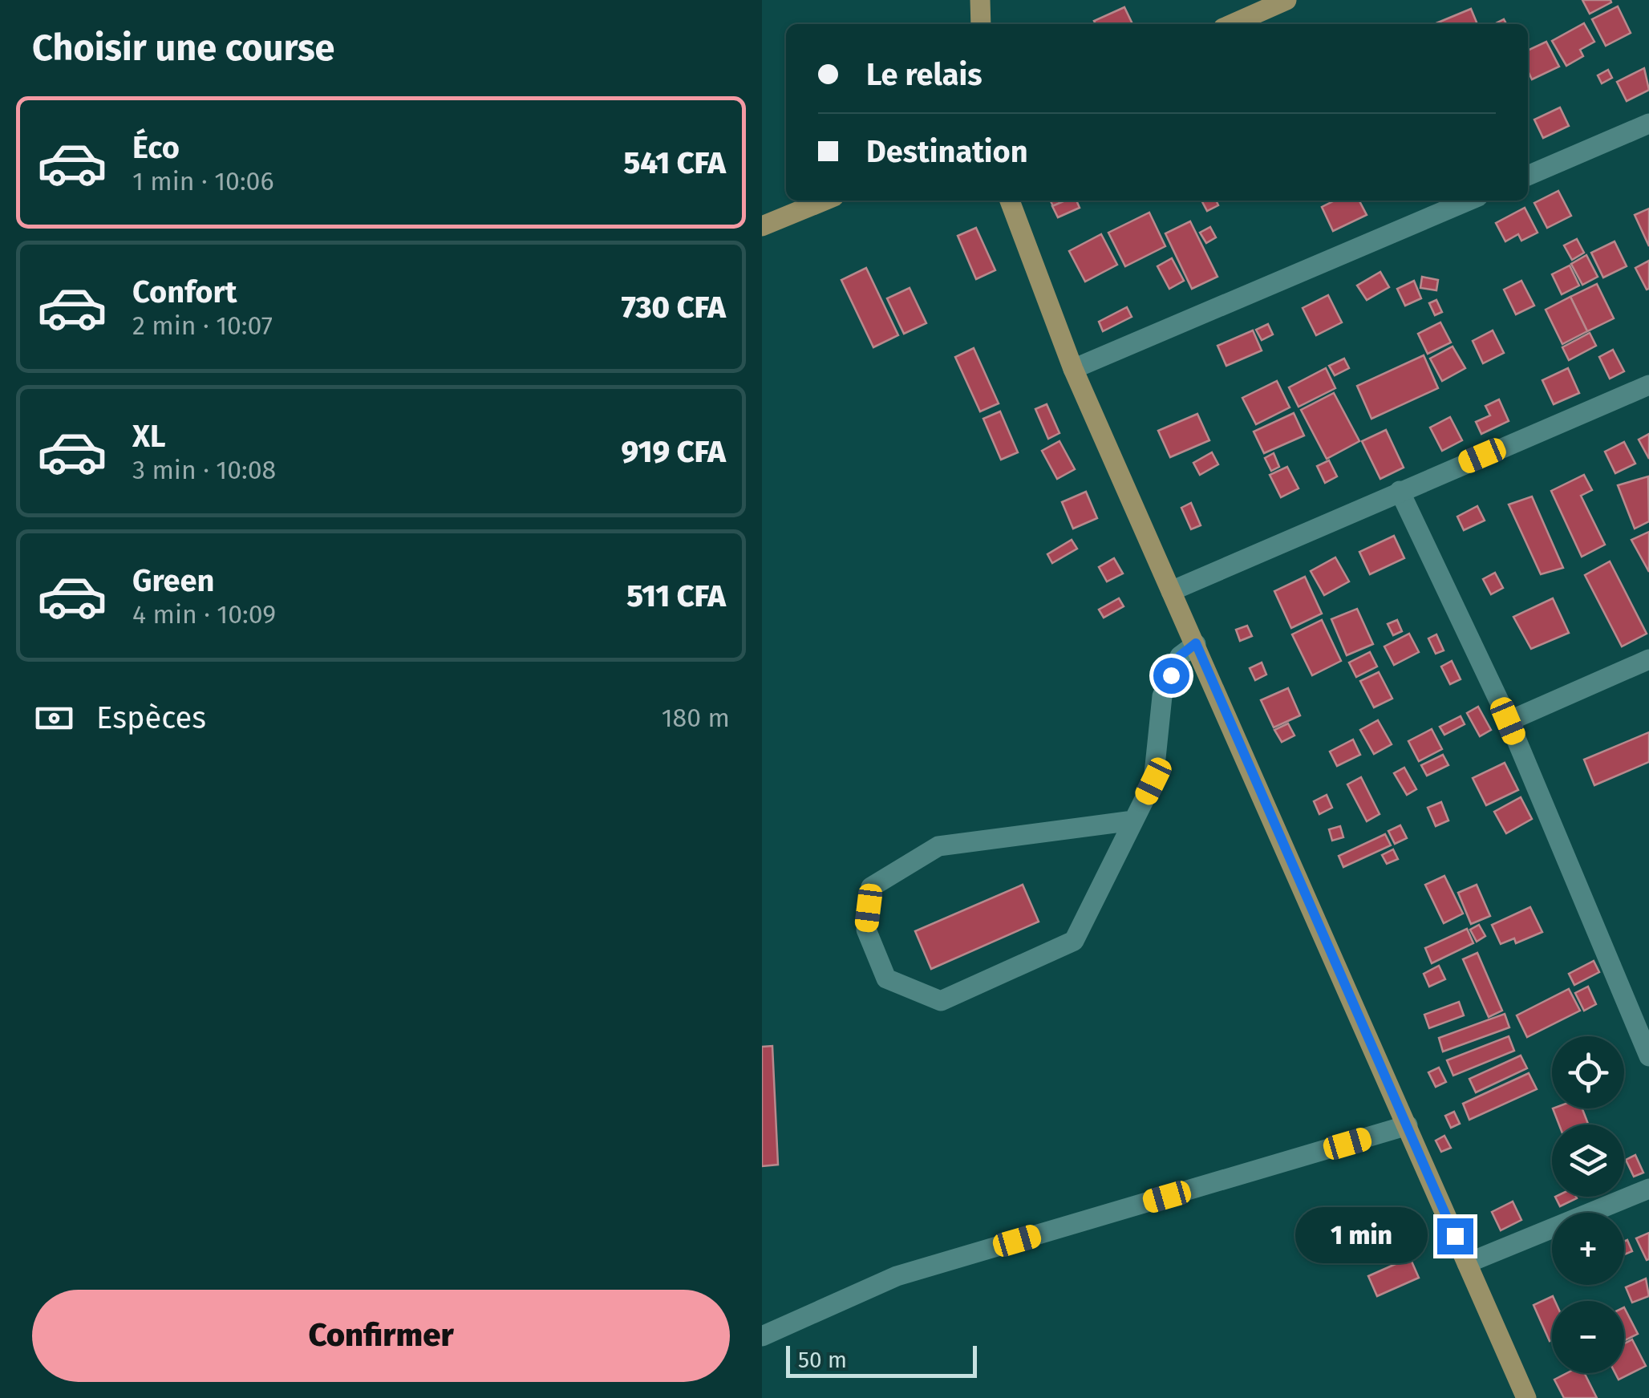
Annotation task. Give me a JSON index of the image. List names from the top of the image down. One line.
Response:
{"scale_bar":"50 m","page":{"heading":"Choisir une course","banner":["Le relais","Destination"],"list":[{"name":"Éco","note":"1 min · 10:06","value":"541 CFA"},{"name":"Confort","note":"2 min · 10:07","value":"730 CFA"},{"name":"XL","note":"3 min · 10:08","value":"919 CFA"},{"name":"Green","note":"4 min · 10:09","value":"511 CFA"}],"pay":["Espèces","180 m"],"map_buttons":["+","−"],"bubble":"1 min","buttons":"Confirmer","scale":"50 m"}}
